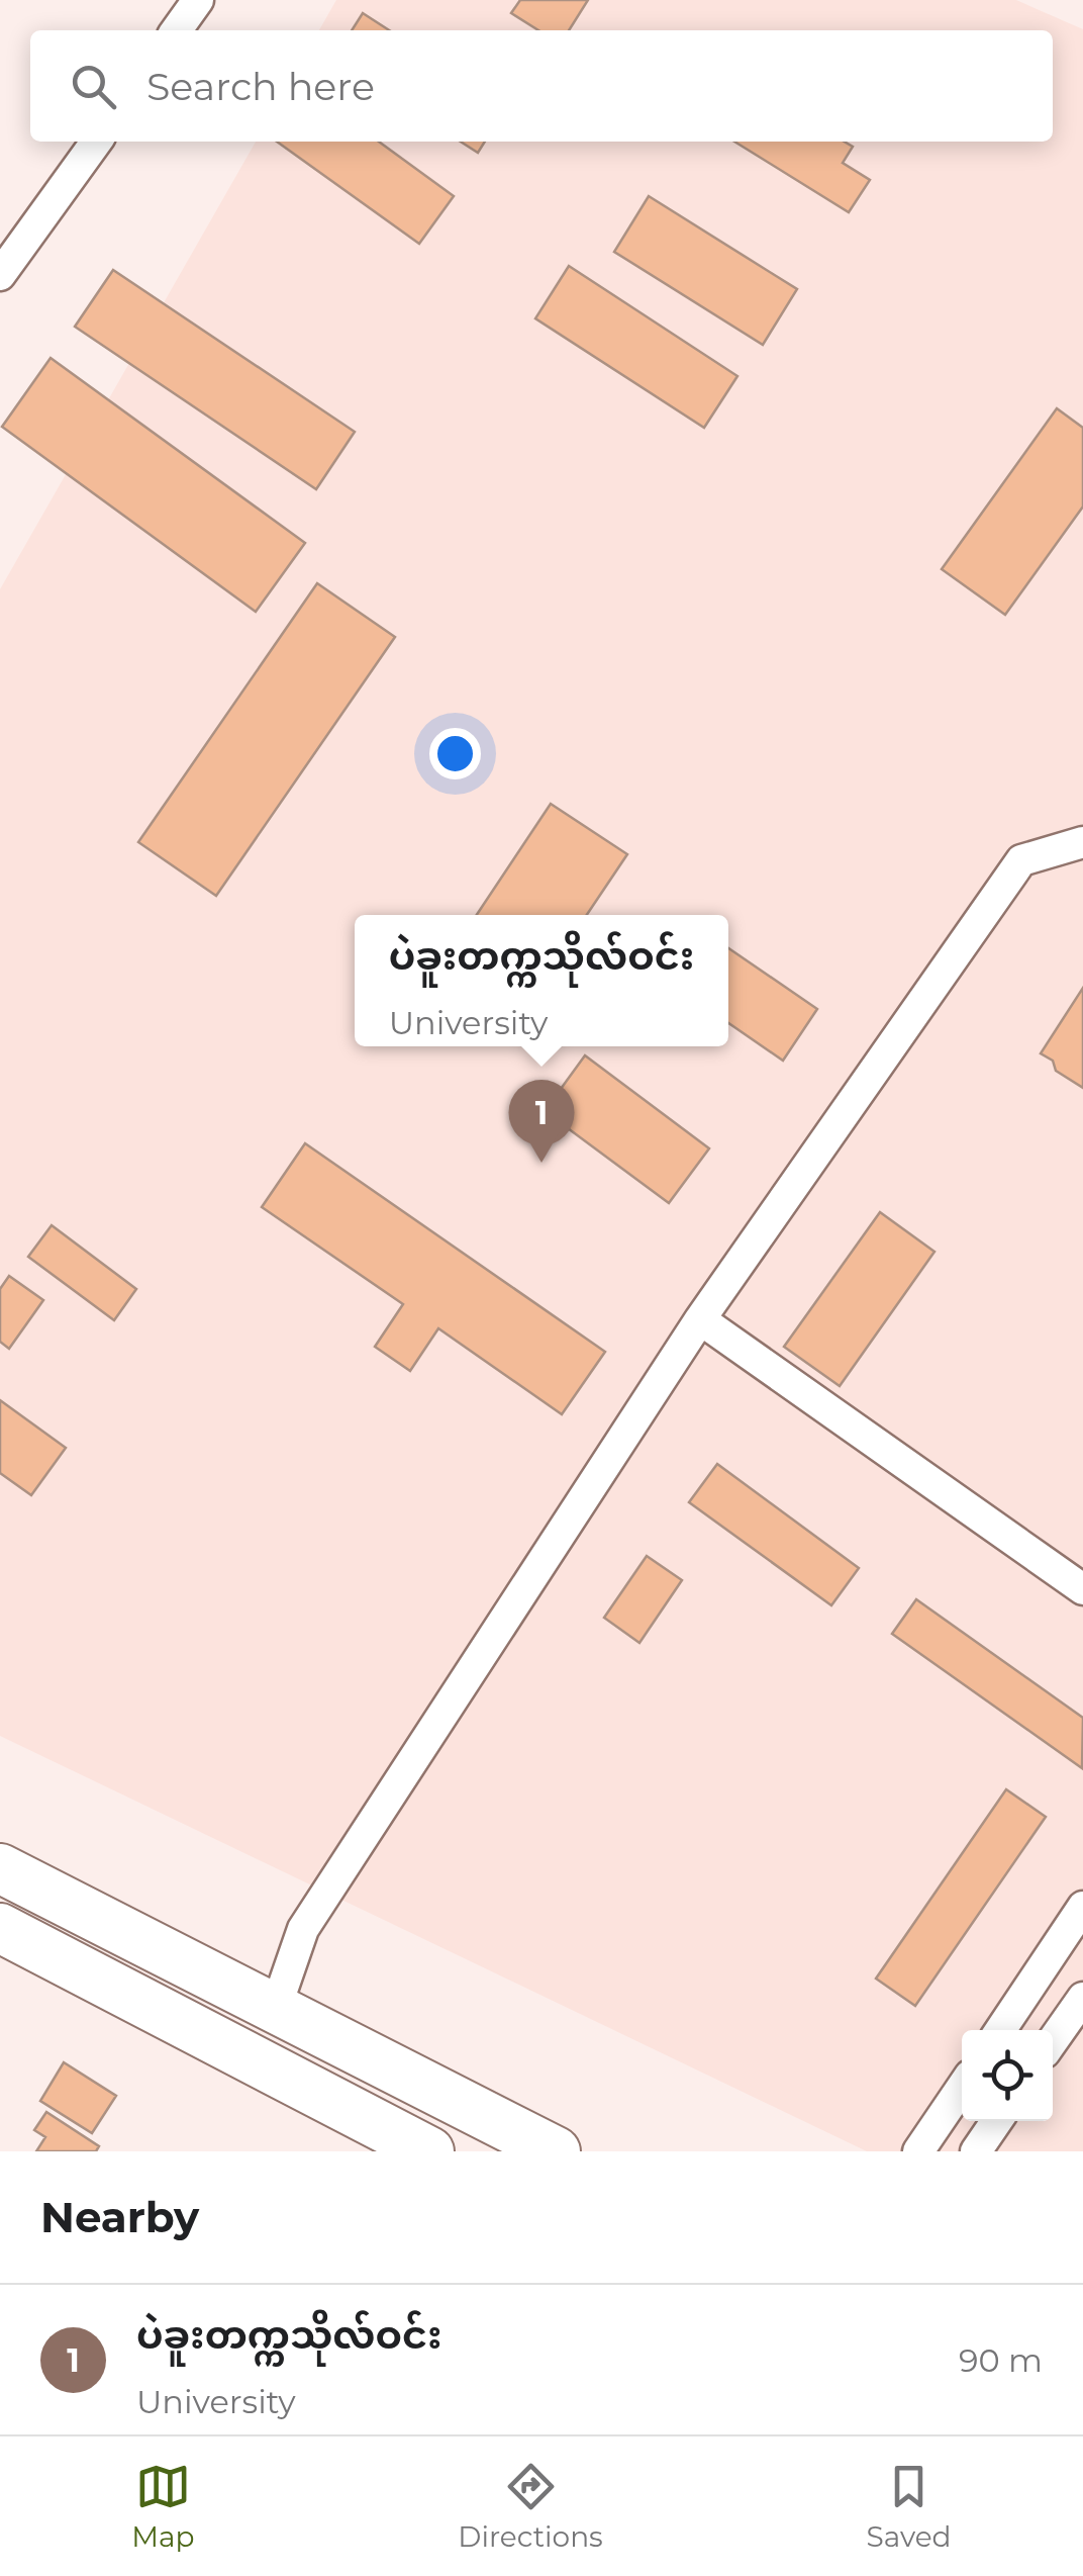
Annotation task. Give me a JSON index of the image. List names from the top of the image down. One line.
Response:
{"page":{"search":"Search here","popup":["ပဲခူးတက္ကသိုလ်ဝင်း","University"],"pins":"1","heading":"Nearby","list":[{"mark":"1","name":"ပဲခူးတက္ကသိုလ်ဝင်း","note":"University","value":"90 m"}],"nav":["Map","Directions","Saved"]}}
